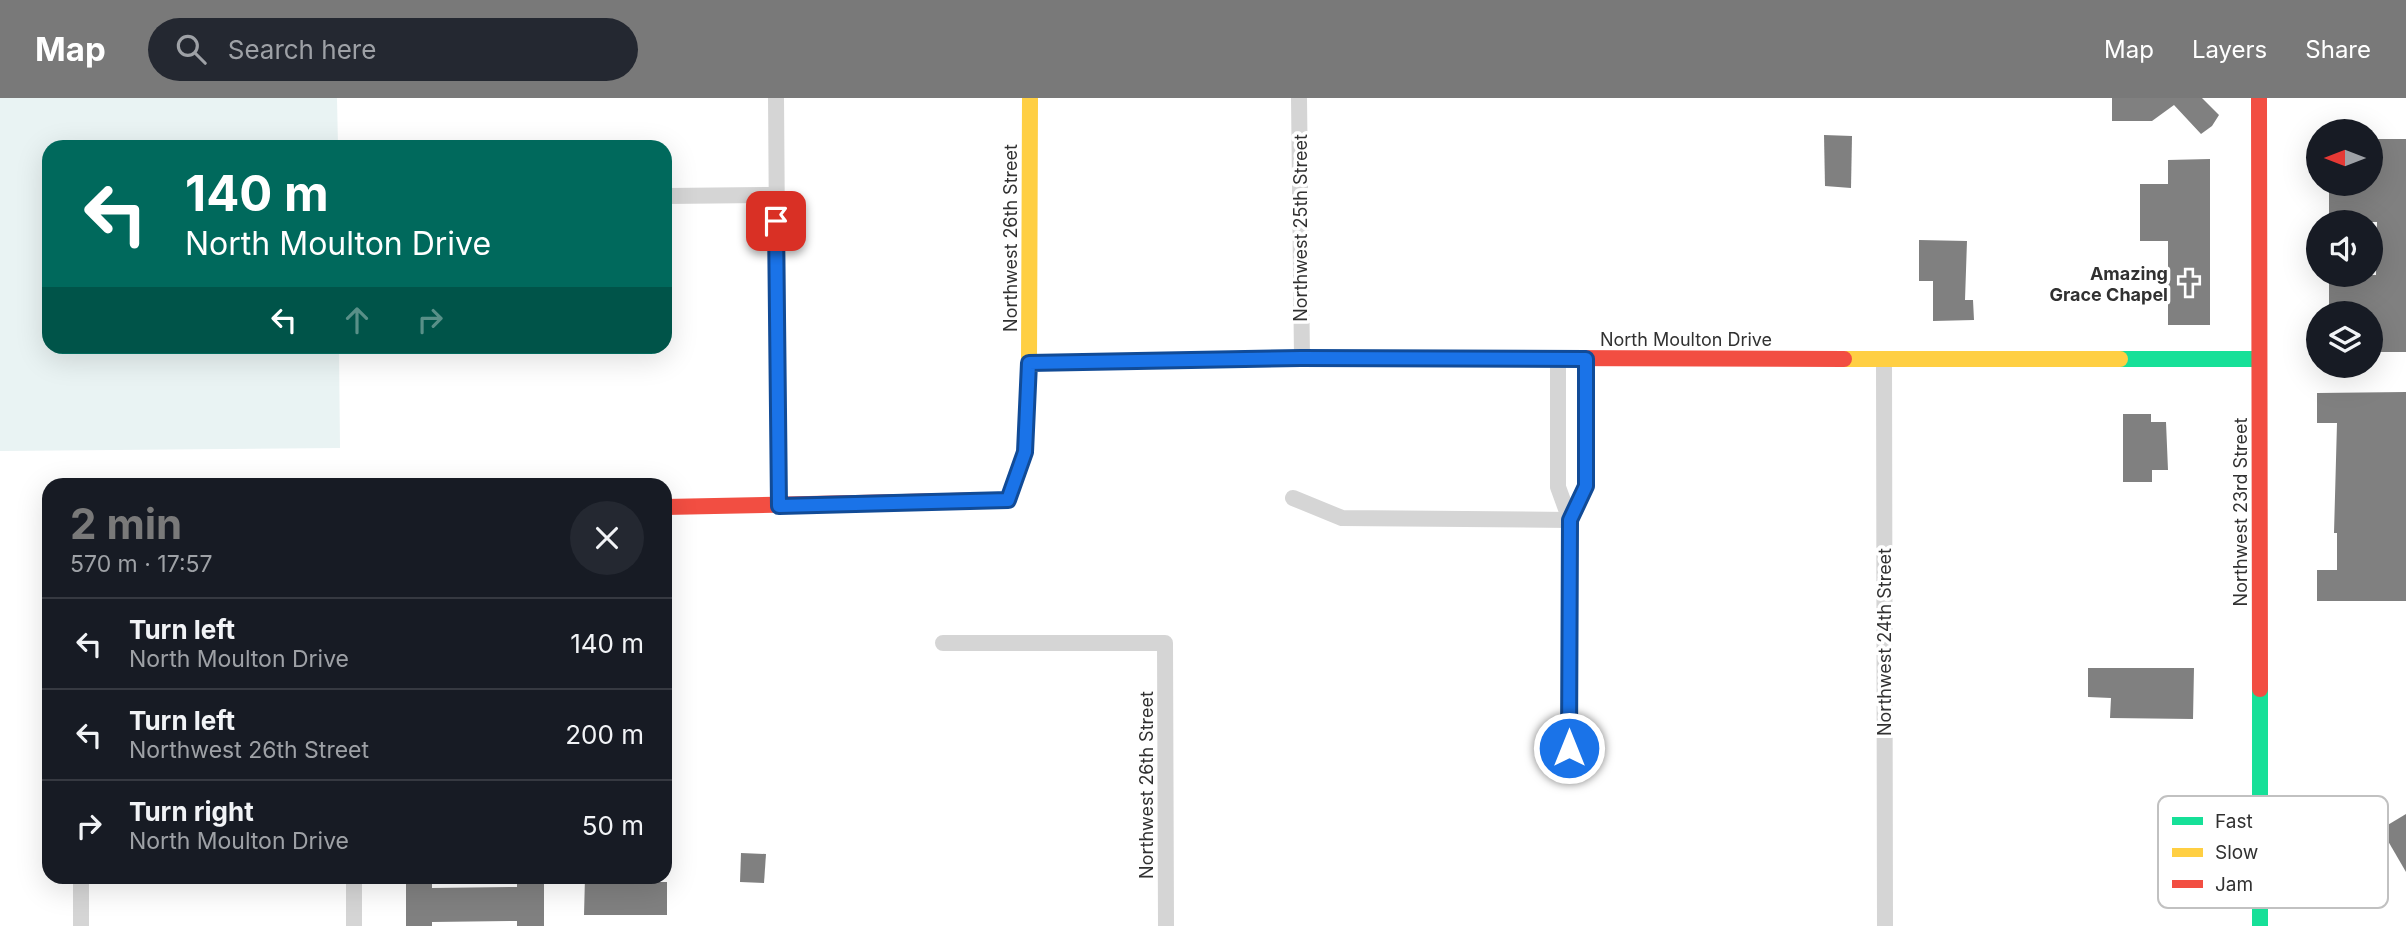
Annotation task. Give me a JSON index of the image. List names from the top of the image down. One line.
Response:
{"streets":{"street":["Northwest 25th Street","Northwest 26th Street","North Moulton Drive","Northwest 23rd Street","Northwest 24th Street"]},"crossings":[["Northwest 25th Street","North Moulton Drive"],["Northwest 26th Street","North Moulton Drive"],["North Moulton Drive","Northwest 23rd Street"],["North Moulton Drive","Northwest 24th Street"]],"places":{"church":["Amazing Grace Chapel"]},"legend":["Fast","Slow","Jam"],"north":"left","page":{"header":"Map","search":"Search here","nav":["Map","Layers","Share"],"turn":["140 m","North Moulton Drive"],"heading":["2 min","570 m · 17:57"],"list":[{"name":"Turn left","note":"North Moulton Drive","value":"140 m"},{"name":"Turn left","note":"Northwest 26th Street","value":"200 m"},{"name":"Turn right","note":"North Moulton Drive","value":"50 m"}]}}
